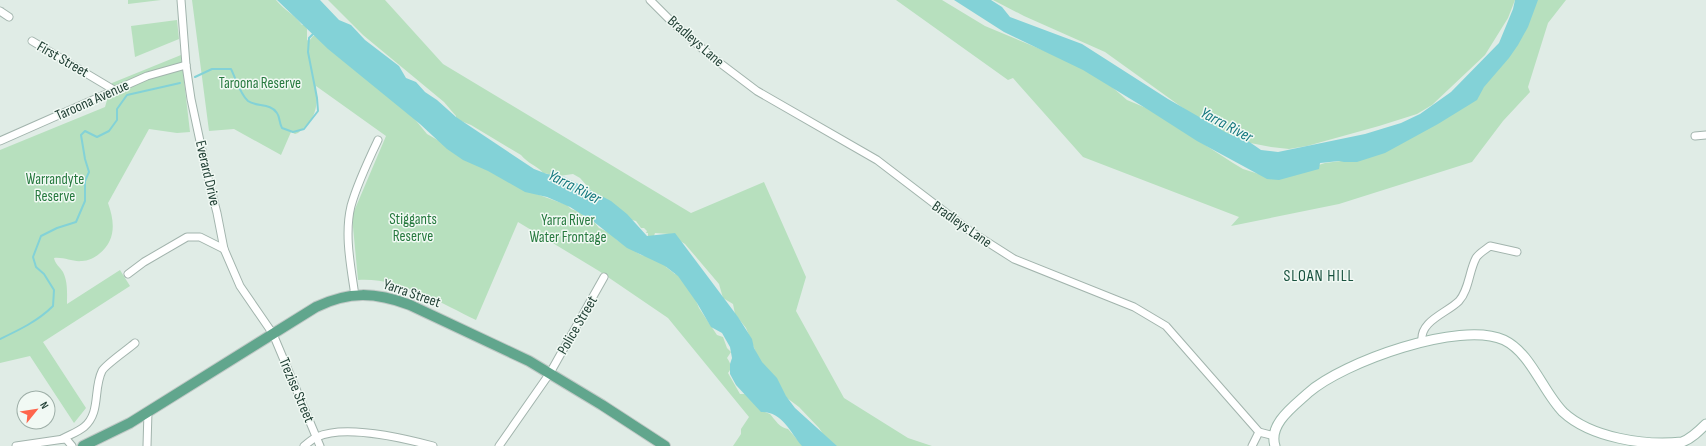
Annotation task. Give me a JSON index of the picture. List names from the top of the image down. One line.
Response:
{"streets":{"main road":["Yarra Street"],"street":["Bradleys Lane","First Street","Taroona Avenue","Everard Drive","Police Street","Trezise Street"]},"crossings":[["First Street","Taroona Avenue"],["Taroona Avenue","Everard Drive"],["Everard Drive","Yarra Street"],["Everard Drive","Trezise Street"],["Yarra Street","Police Street"],["Yarra Street","Trezise Street"]],"districts":["SLOAN HILL"],"water":["Yarra River"],"parks":["Taroona Reserve","Warrandyte Reserve","Stiggants Reserve","Yarra River Water Frontage"],"north":"top right"}
